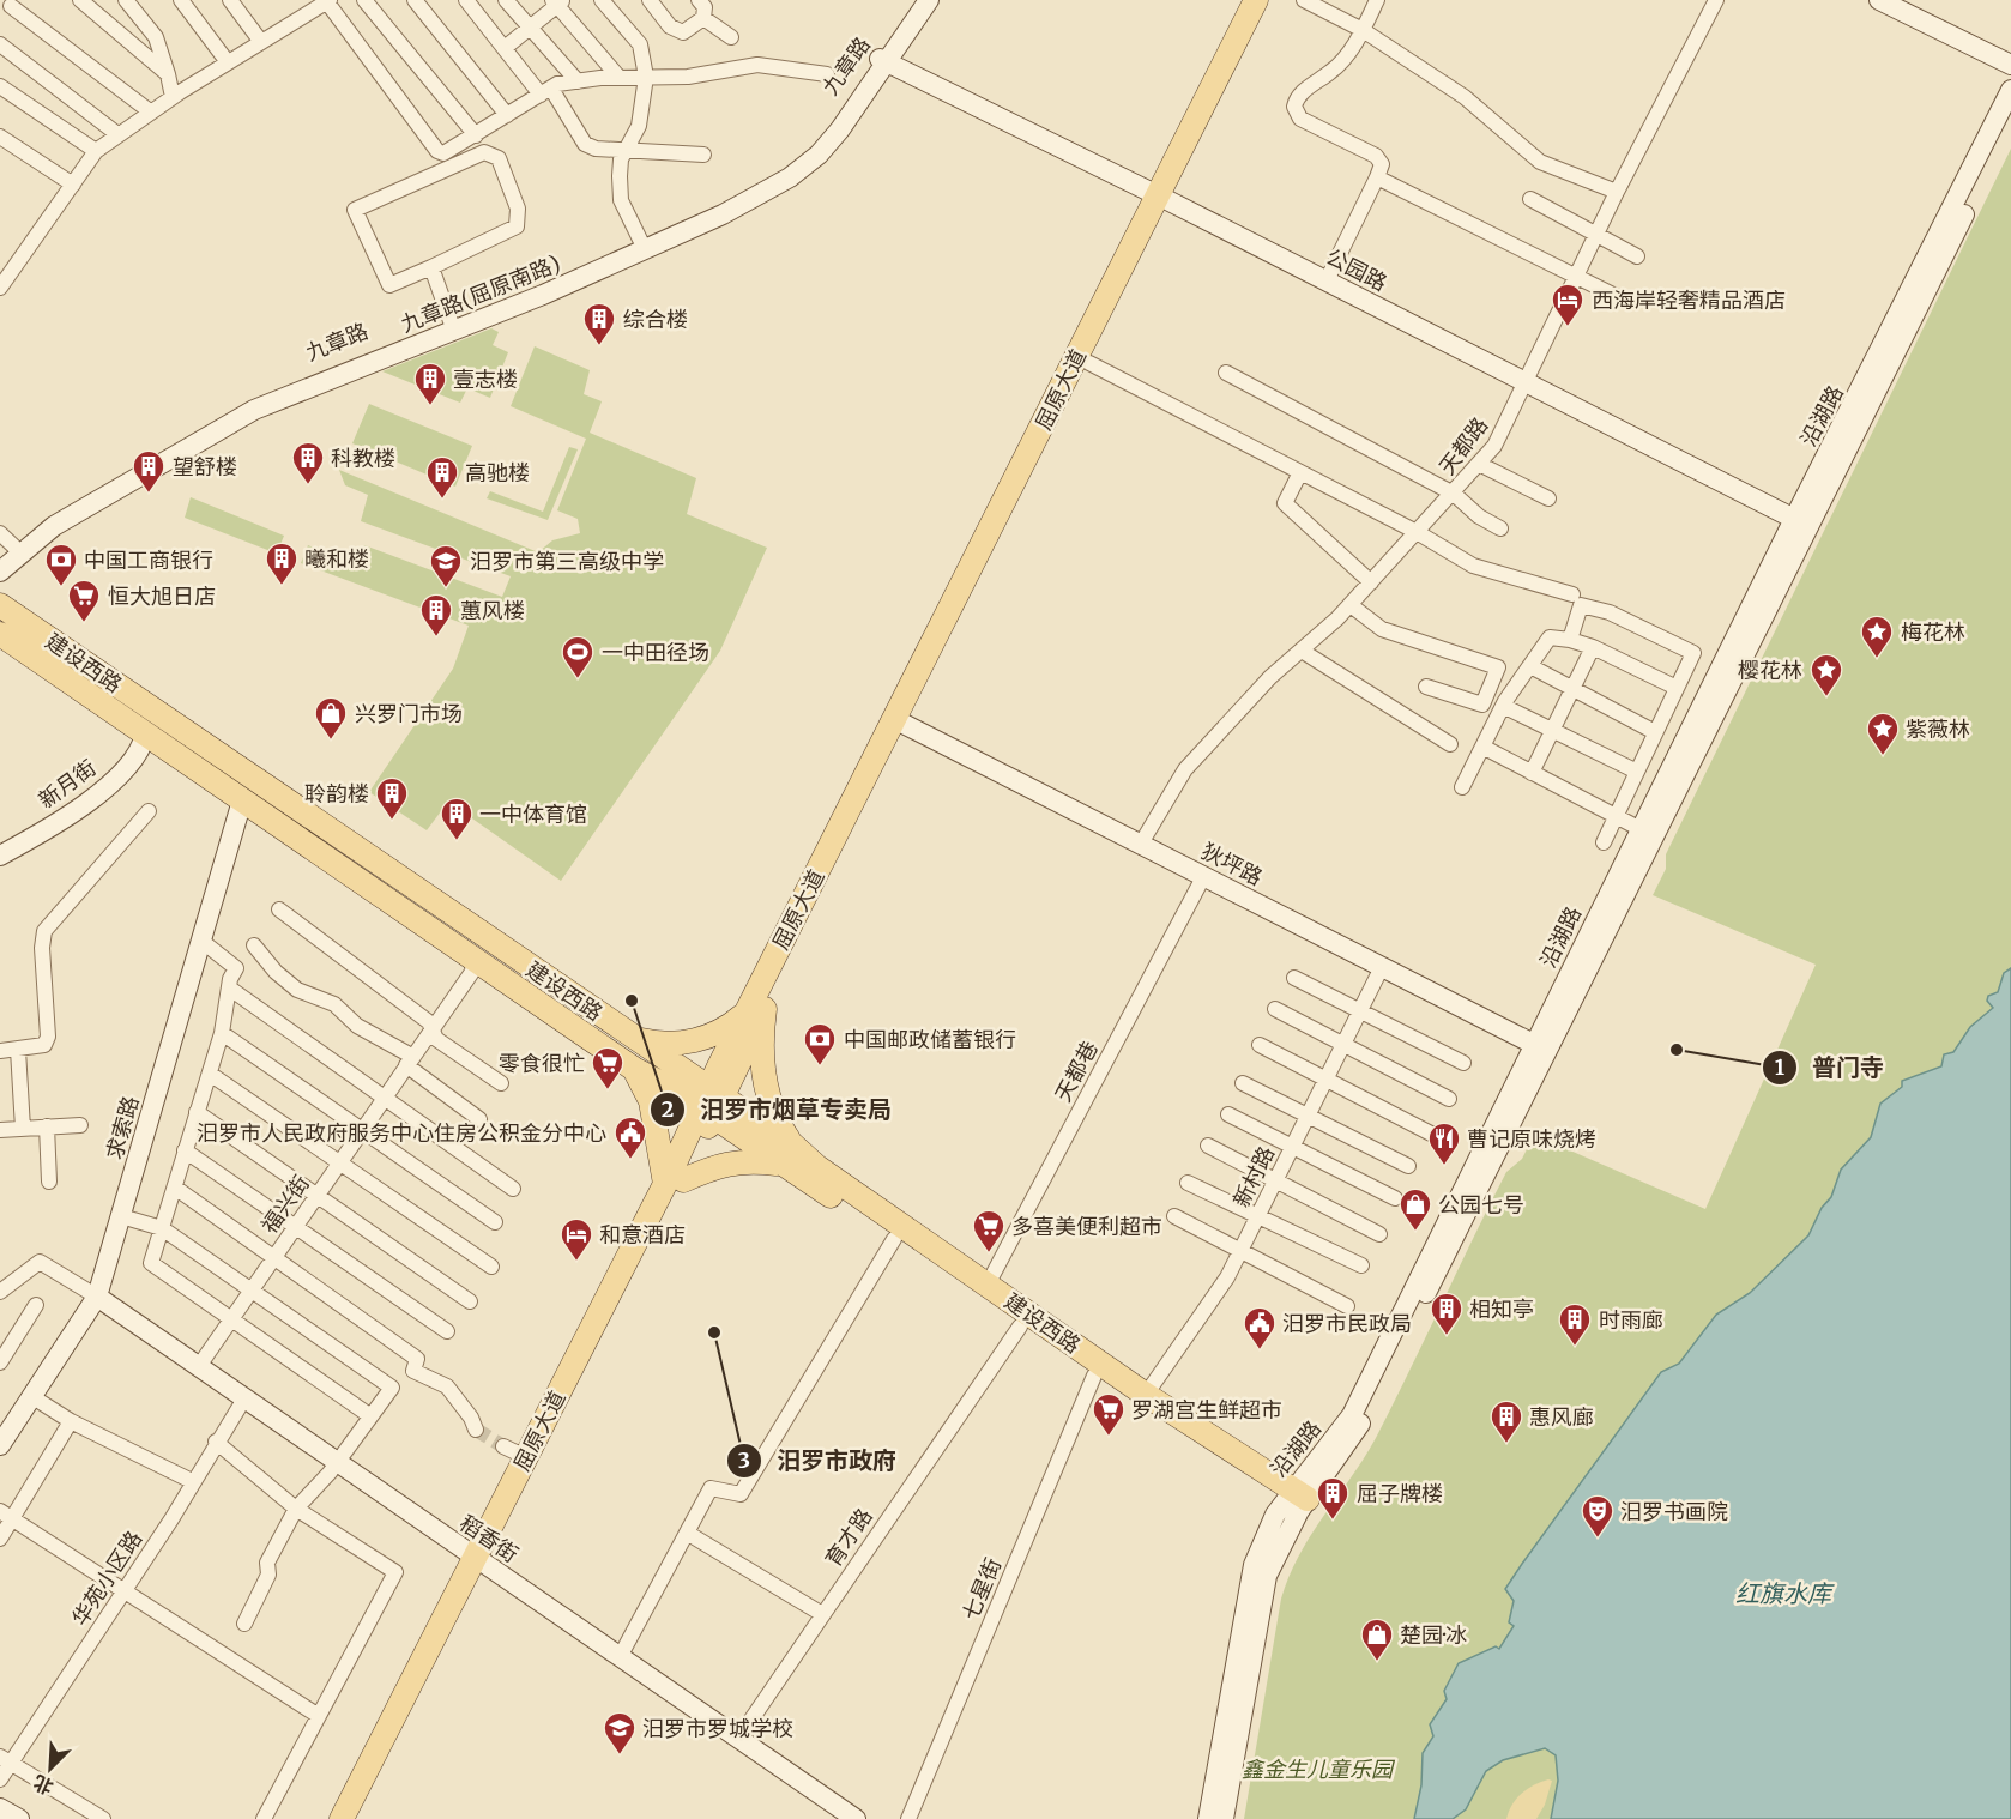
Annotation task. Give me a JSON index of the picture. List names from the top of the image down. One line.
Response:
{"streets":{"main road":["屈原大道","建设西路"],"street":["九章路","公园路","九章路(屈原南路)","沿湖路","天都路","新月街","狄坪路","天都巷","求索路","新村路","福兴街","育才路","稻香街","华苑小区路","七星街"]},"crossings":[["九章路","公园路"],["九章路","九章路(屈原南路)"],["公园路","九章路(屈原南路)"],["公园路","屈原大道"],["公园路","沿湖路"],["公园路","天都路"],["屈原大道","建设西路"],["屈原大道","狄坪路"],["屈原大道","稻香街"],["沿湖路","建设西路"],["沿湖路","狄坪路"],["天都路","狄坪路"],["建设西路","新月街"],["建设西路","天都巷"],["建设西路","求索路"],["建设西路","新村路"],["建设西路","福兴街"],["建设西路","育才路"],["建设西路","七星街"],["狄坪路","天都巷"],["狄坪路","新村路"],["求索路","稻香街"],["福兴街","稻香街"],["育才路","稻香街"],["稻香街","华苑小区路"]],"water":["红旗水库"],"parks":["鑫金生儿童乐园"],"places":{"hotel":["西海岸轻奢精品酒店","和意酒店"],"building":["综合楼","壹志楼","科教楼","望舒楼","高驰楼","曦和楼","蕙风楼","聆韵楼","一中体育馆","相知亭","时雨廊","惠风廊","屈子牌楼"],"bank":["中国工商银行","中国邮政储蓄银行"],"school or university":["汨罗市第三高级中学","汨罗市罗城学校"],"supermarket":["恒大旭日店","零食很忙","多喜美便利超市","罗湖宫生鲜超市"],"place":["梅花林","樱花林","紫薇林"],"sports":["一中田径场"],"shop":["兴罗门市场","公园七号","楚园·冰"],"other":["汨罗市烟草专卖局","普门寺","汨罗市政府"],"public building":["汨罗市人民政府服务中心住房公积金分中心","汨罗市民政局"],"restaurant":["曹记原味烧烤"],"theatre":["汨罗书画院"]},"north":"bottom left"}
